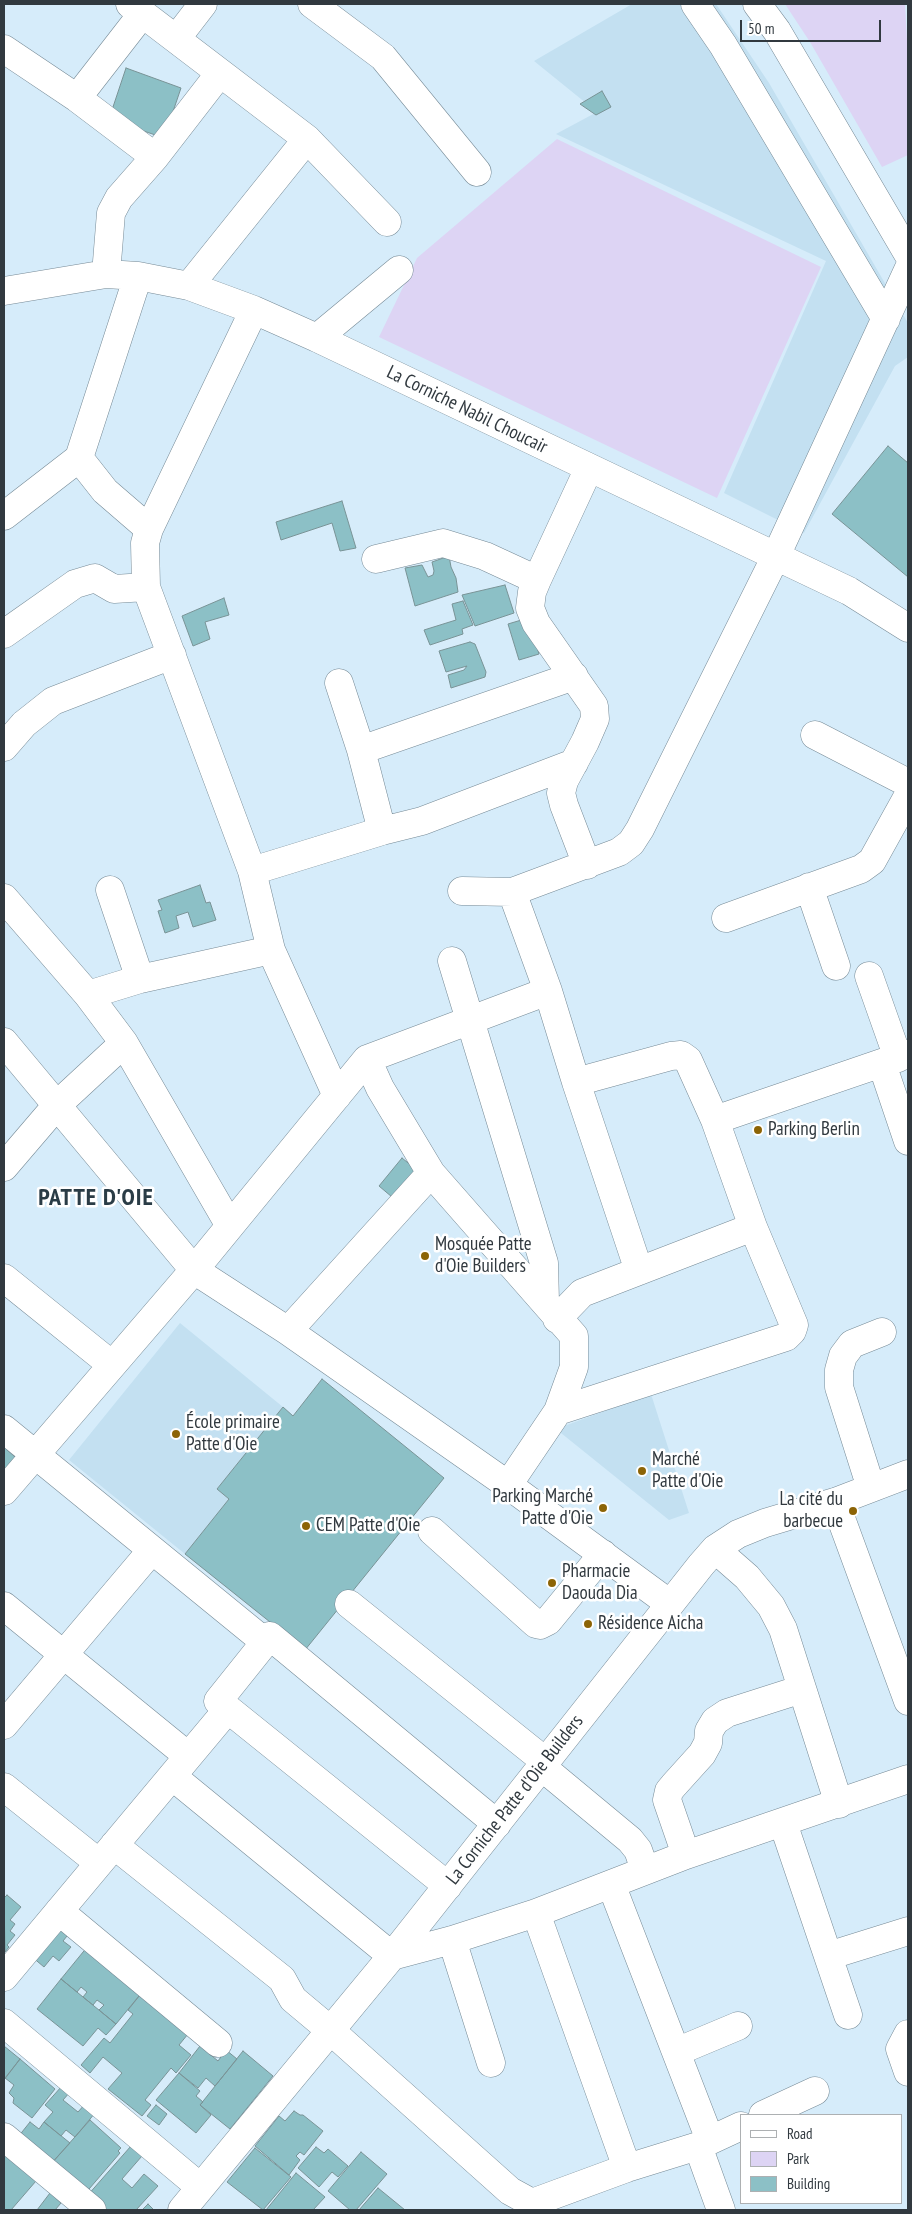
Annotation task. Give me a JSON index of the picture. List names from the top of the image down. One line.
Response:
{"streets":{"main road":["La Corniche Nabil Choucair","La Corniche Patte d'Oie Builders"]},"districts":["PATTE D'OIE"],"places":["Parking Berlin","Mosquée Patte d'Oie Builders","École primaire Patte d'Oie","Marché Patte d'Oie","Parking Marché Patte d'Oie","La cité du barbecue","CEM Patte d'Oie","Pharmacie Daouda Dia","Résidence Aicha"],"legend":["Road","Park","Building"],"scale_bar":"50 m"}
